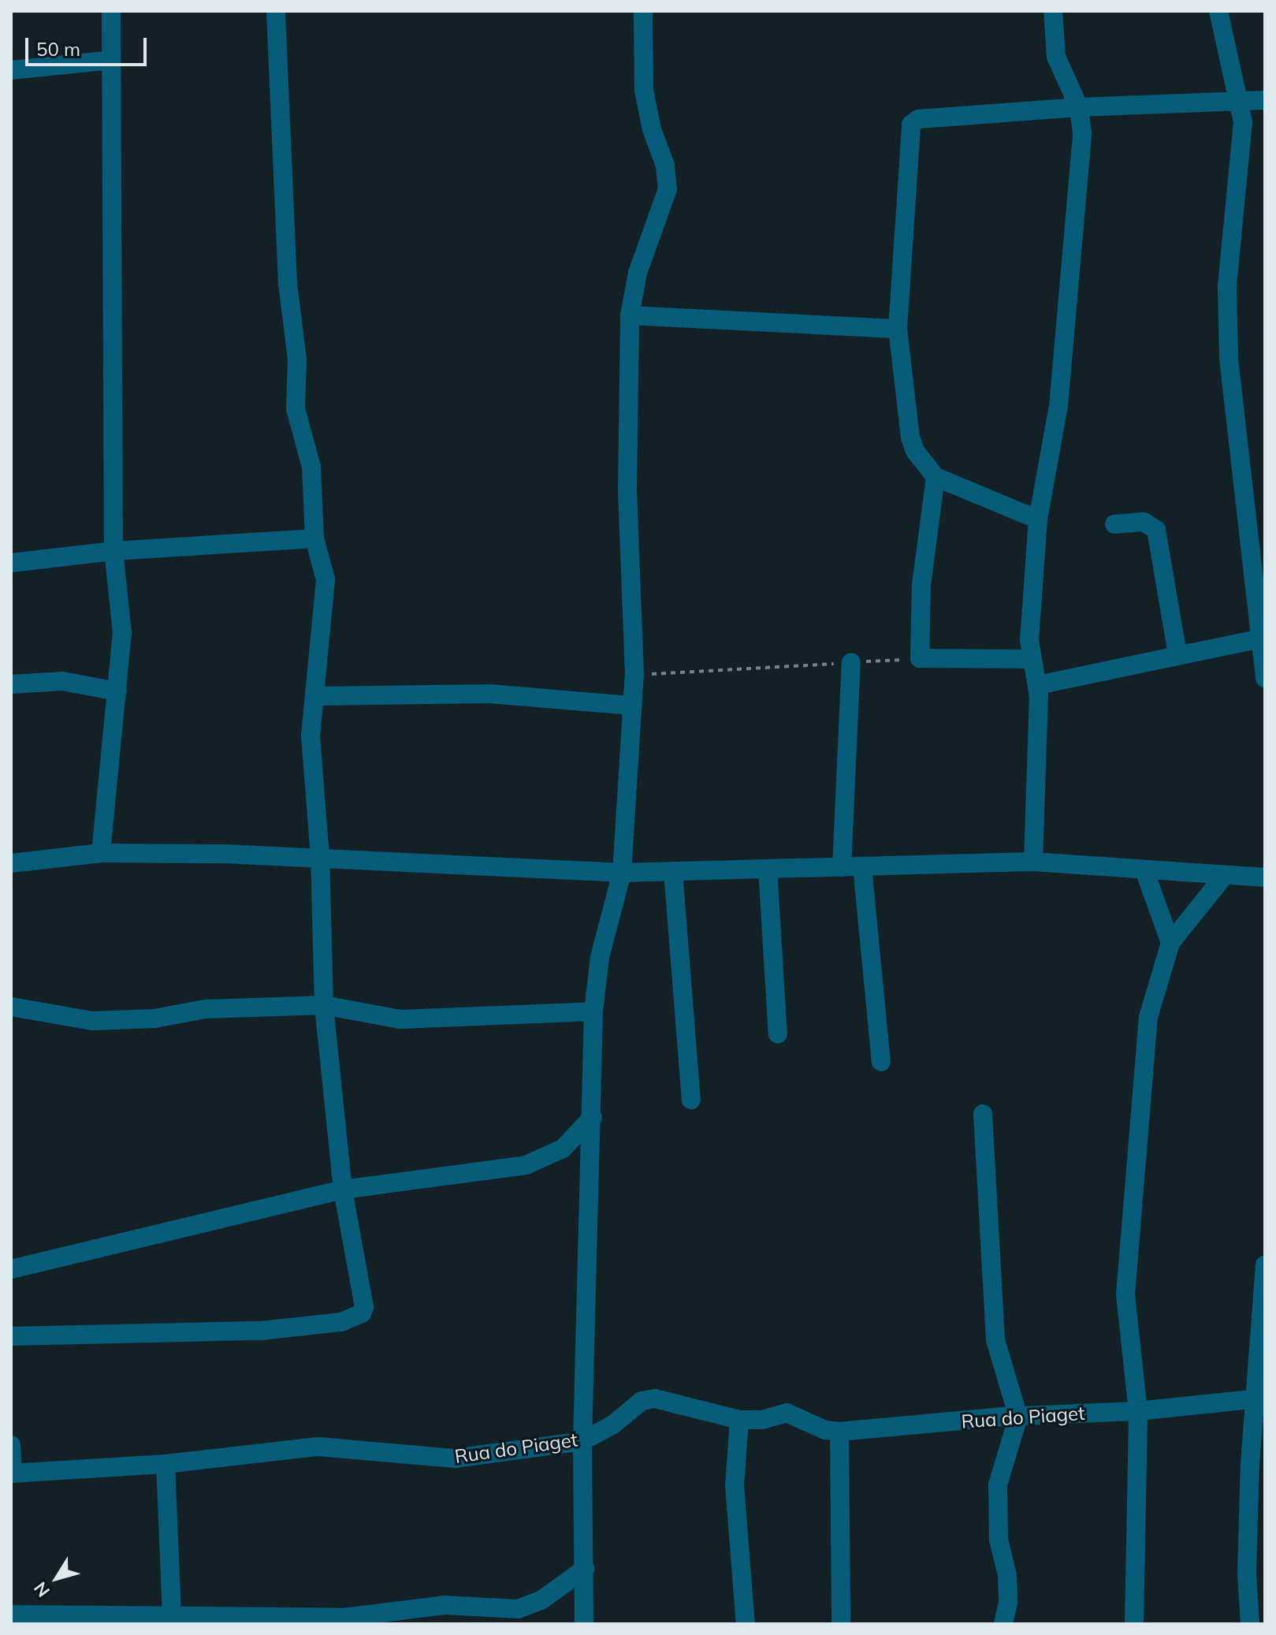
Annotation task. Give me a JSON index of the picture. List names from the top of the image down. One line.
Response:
{"streets":{"street":["Rua do Piaget"]},"scale_bar":"50 m","north":"bottom left"}
